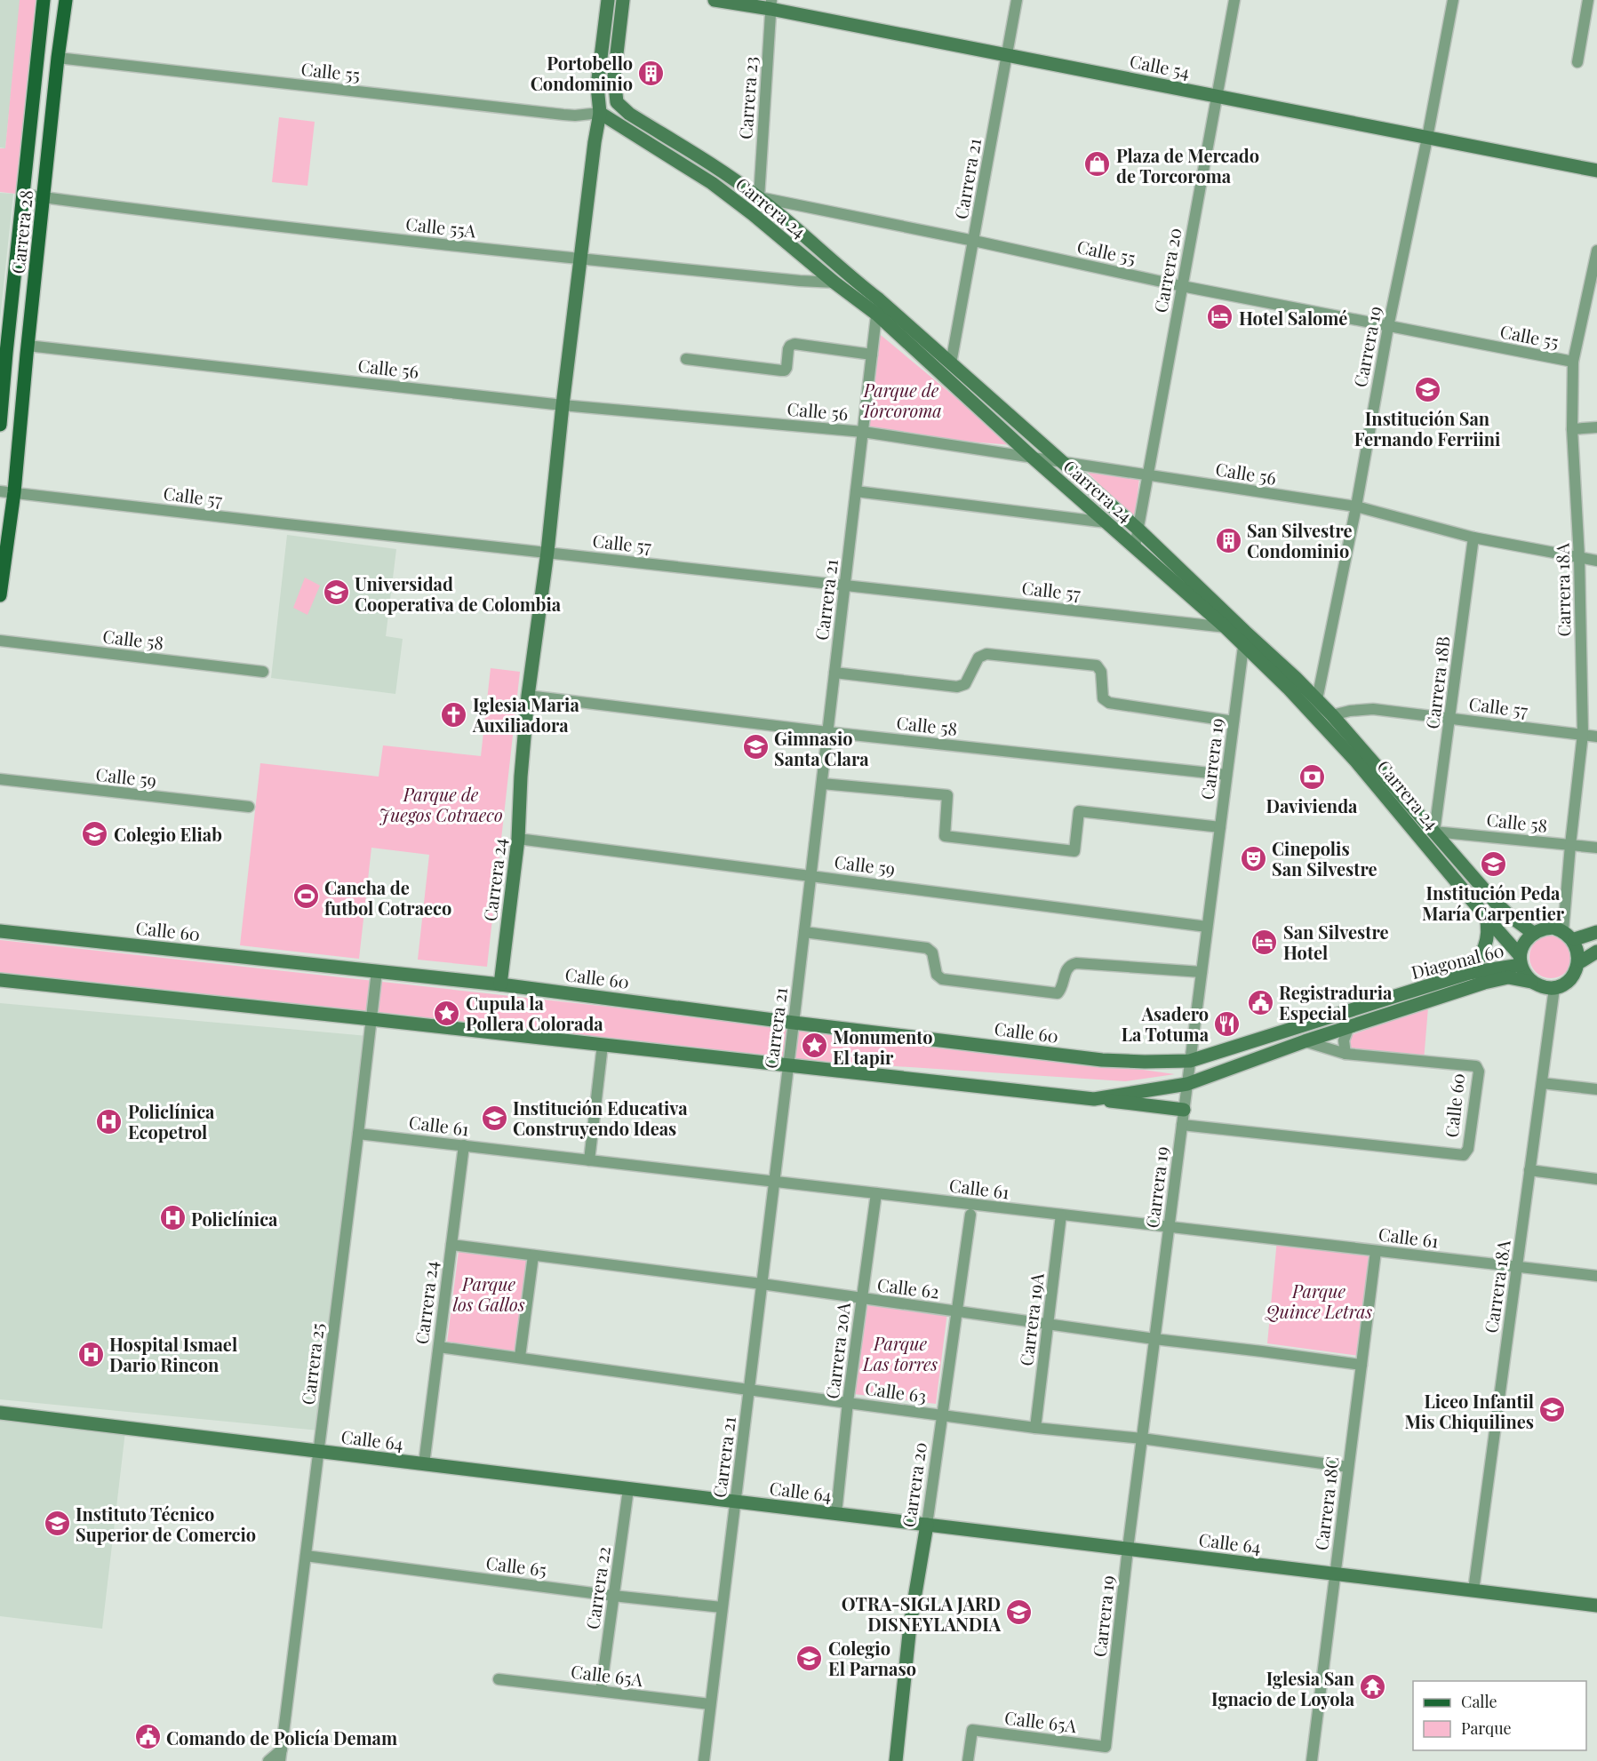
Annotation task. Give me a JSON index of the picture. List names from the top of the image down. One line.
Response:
{"streets":{"main road":["Carrera 28"],"street":["Calle 54","Calle 55","Carrera 23","Carrera 21","Carrera 24","Calle 55A","Carrera 20","Carrera 19","Calle 56","Calle 57","Carrera 18A","Calle 58","Carrera 18B","Calle 59","Calle 60","Diagonal 60","Calle 61","Calle 62","Carrera 19A","Carrera 20A","Carrera 25","Calle 63","Calle 64","Carrera 18C","Calle 65","Carrera 22","Calle 65A"]},"crossings":[["Calle 54","Carrera 23"],["Calle 54","Carrera 21"],["Calle 54","Carrera 20"],["Calle 54","Carrera 19"],["Calle 55","Carrera 23"],["Calle 55","Carrera 21"],["Calle 55","Carrera 24"],["Calle 55","Carrera 28"],["Calle 55","Carrera 20"],["Calle 55","Carrera 19"],["Calle 55","Carrera 18A"],["Carrera 23","Carrera 24"],["Carrera 21","Carrera 24"],["Carrera 21","Calle 56"],["Carrera 21","Calle 57"],["Carrera 21","Calle 58"],["Carrera 21","Calle 59"],["Carrera 21","Calle 60"],["Carrera 21","Calle 61"],["Carrera 21","Calle 62"],["Carrera 21","Calle 63"],["Carrera 21","Calle 64"],["Carrera 21","Calle 65"],["Carrera 21","Calle 65A"],["Carrera 24","Calle 55A"],["Carrera 24","Carrera 20"],["Carrera 24","Carrera 19"],["Carrera 24","Calle 56"],["Carrera 24","Calle 57"],["Carrera 24","Carrera 18A"],["Carrera 24","Calle 58"],["Carrera 24","Carrera 18B"],["Carrera 24","Calle 59"],["Carrera 24","Calle 60"],["Carrera 24","Diagonal 60"],["Carrera 24","Calle 61"],["Carrera 24","Calle 62"],["Carrera 24","Calle 63"],["Carrera 24","Calle 64"],["Calle 55A","Carrera 28"],["Carrera 28","Calle 56"],["Carrera 28","Calle 57"],["Carrera 20","Calle 56"],["Carrera 20","Calle 62"],["Carrera 20","Calle 63"],["Carrera 20","Calle 64"],["Carrera 19","Calle 56"],["Carrera 19","Calle 58"],["Carrera 19","Calle 59"],["Carrera 19","Calle 60"],["Carrera 19","Diagonal 60"],["Carrera 19","Calle 61"],["Carrera 19","Calle 62"],["Carrera 19","Calle 63"],["Carrera 19","Calle 64"],["Carrera 19","Calle 65A"],["Calle 56","Carrera 18A"],["Calle 56","Carrera 18B"],["Calle 57","Carrera 18A"],["Calle 57","Carrera 18B"],["Carrera 18A","Calle 58"],["Carrera 18A","Diagonal 60"],["Carrera 18A","Calle 61"],["Carrera 18A","Calle 64"],["Calle 58","Carrera 18B"],["Calle 60","Diagonal 60"],["Calle 60","Carrera 25"],["Calle 61","Carrera 19A"],["Calle 61","Carrera 20A"],["Calle 61","Carrera 25"],["Calle 61","Carrera 18C"],["Calle 62","Carrera 19A"],["Calle 62","Carrera 20A"],["Calle 62","Carrera 18C"],["Carrera 19A","Calle 63"],["Carrera 20A","Calle 63"],["Carrera 20A","Calle 64"],["Carrera 25","Calle 64"],["Carrera 25","Calle 65"],["Calle 63","Carrera 18C"],["Calle 64","Carrera 18C"],["Calle 64","Carrera 22"],["Calle 65","Carrera 22"],["Carrera 22","Calle 65A"]],"parks":["Parque de Torcoroma","Parque de Juegos Cotraeco","Parque los Gallos","Parque Quince Letras","Parque Las torres"],"places":{"building":["Portobello Condominio","San Silvestre Condominio"],"shop":["Plaza de Mercado de Torcoroma"],"hotel":["Hotel Salomé","San Silvestre Hotel"],"school or university":["Institución San Fernando Ferriini","Universidad Cooperativa de Colombia","Gimnasio Santa Clara","Colegio Eliab","Institución Peda María Carpentier","Institución Educativa Construyendo Ideas","Liceo Infantil Mis Chiquilines","Instituto Técnico Superior de Comercio","OTRA-SIGLA JARD DISNEYLANDIA","Colegio El Parnaso"],"church":["Iglesia Maria Auxiliadora"],"bank":["Davivienda"],"theatre":["Cinepolis San Silvestre"],"sports":["Cancha de futbol Cotraeco"],"public building":["Registraduria Especial","Comando de Policía Demam"],"place":["Cupula la Pollera Colorada","Monumento El tapir"],"restaurant":["Asadero La Totuma"],"hospital":["Policlínica Ecopetrol","Policlínica","Hospital Ismael Dario Rincon"],"temple":["Iglesia San Ignacio de Loyola"]},"legend":["Calle","Parque"]}
